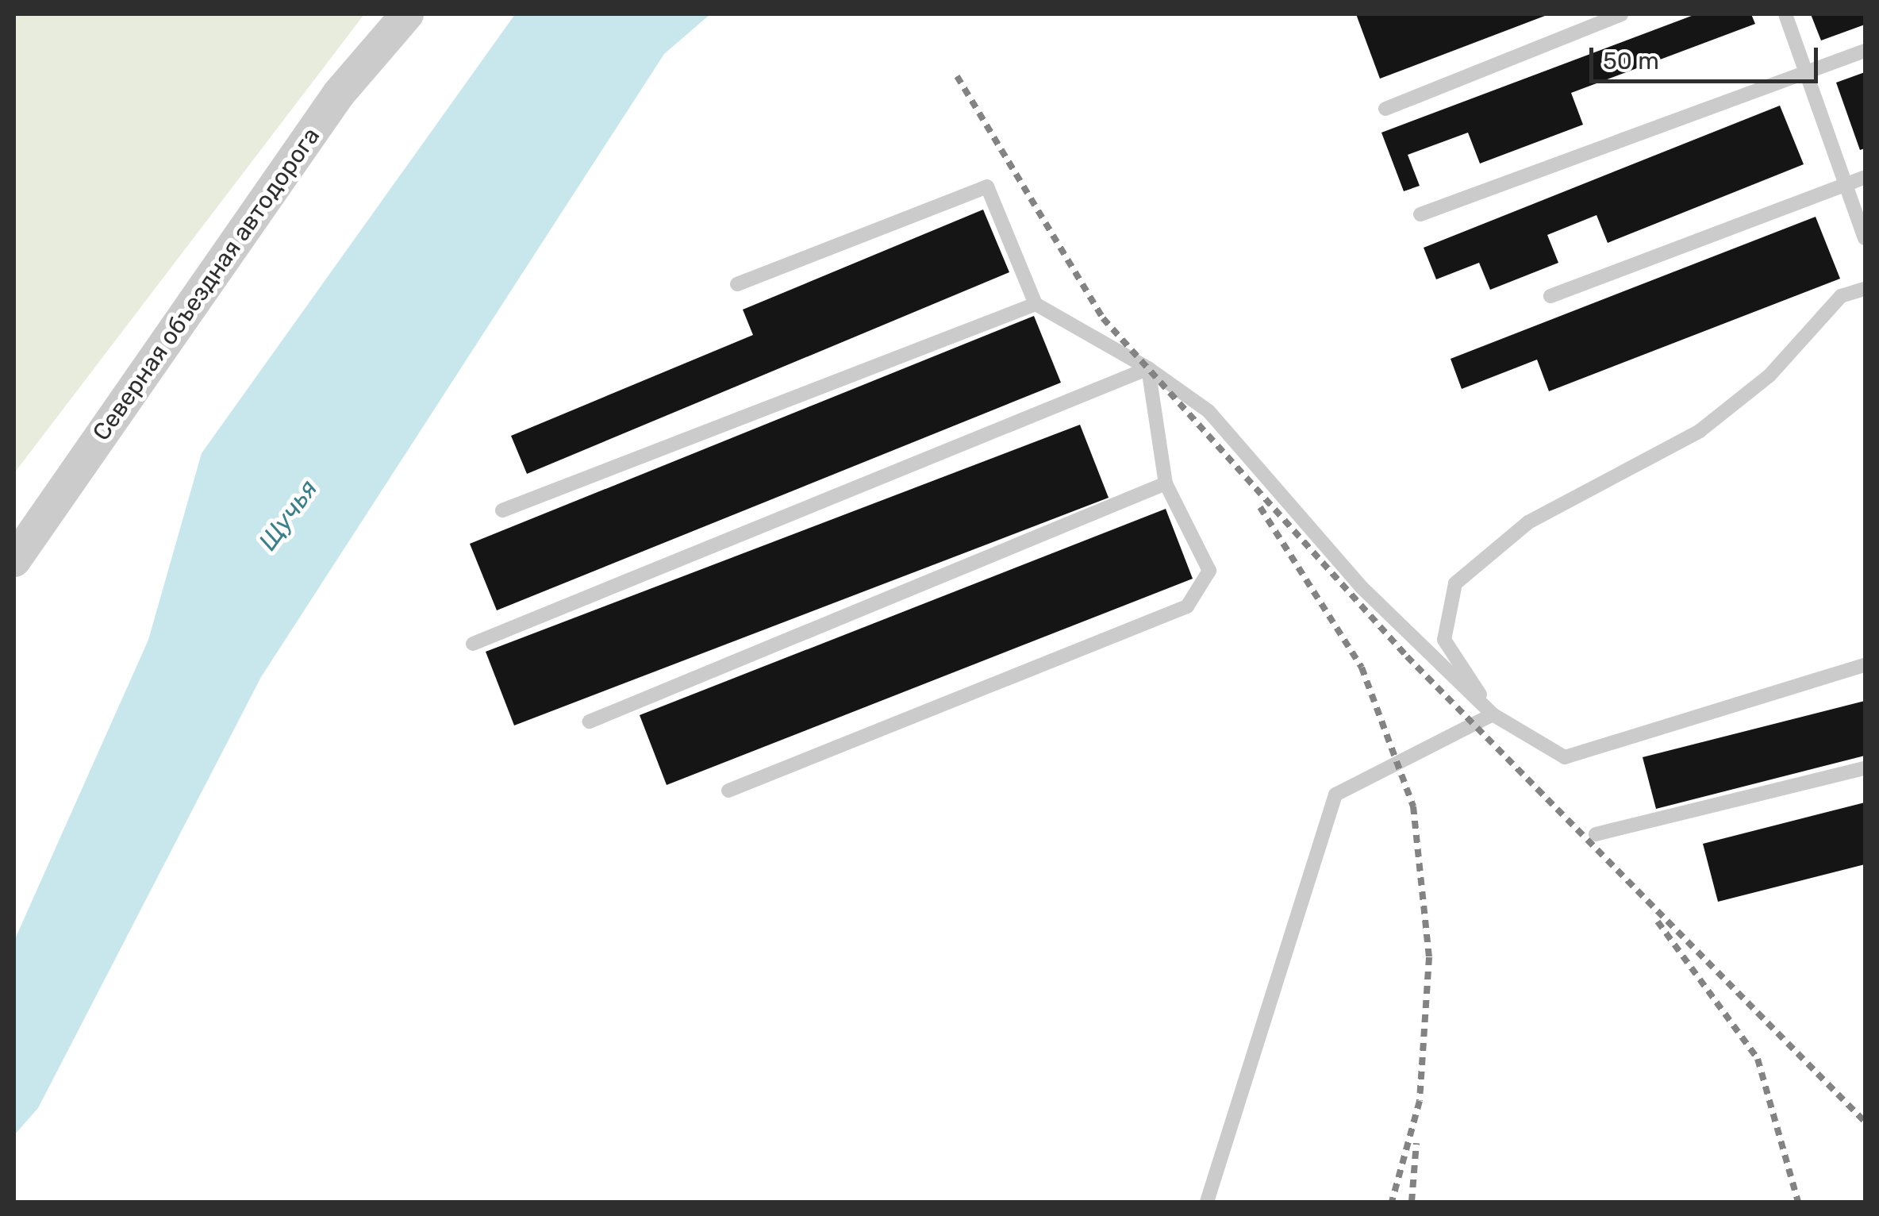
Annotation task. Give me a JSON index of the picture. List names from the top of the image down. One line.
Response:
{"streets":{"street":["Северная объездная автодорога"]},"water":["Щучья"],"scale_bar":"50 m"}
